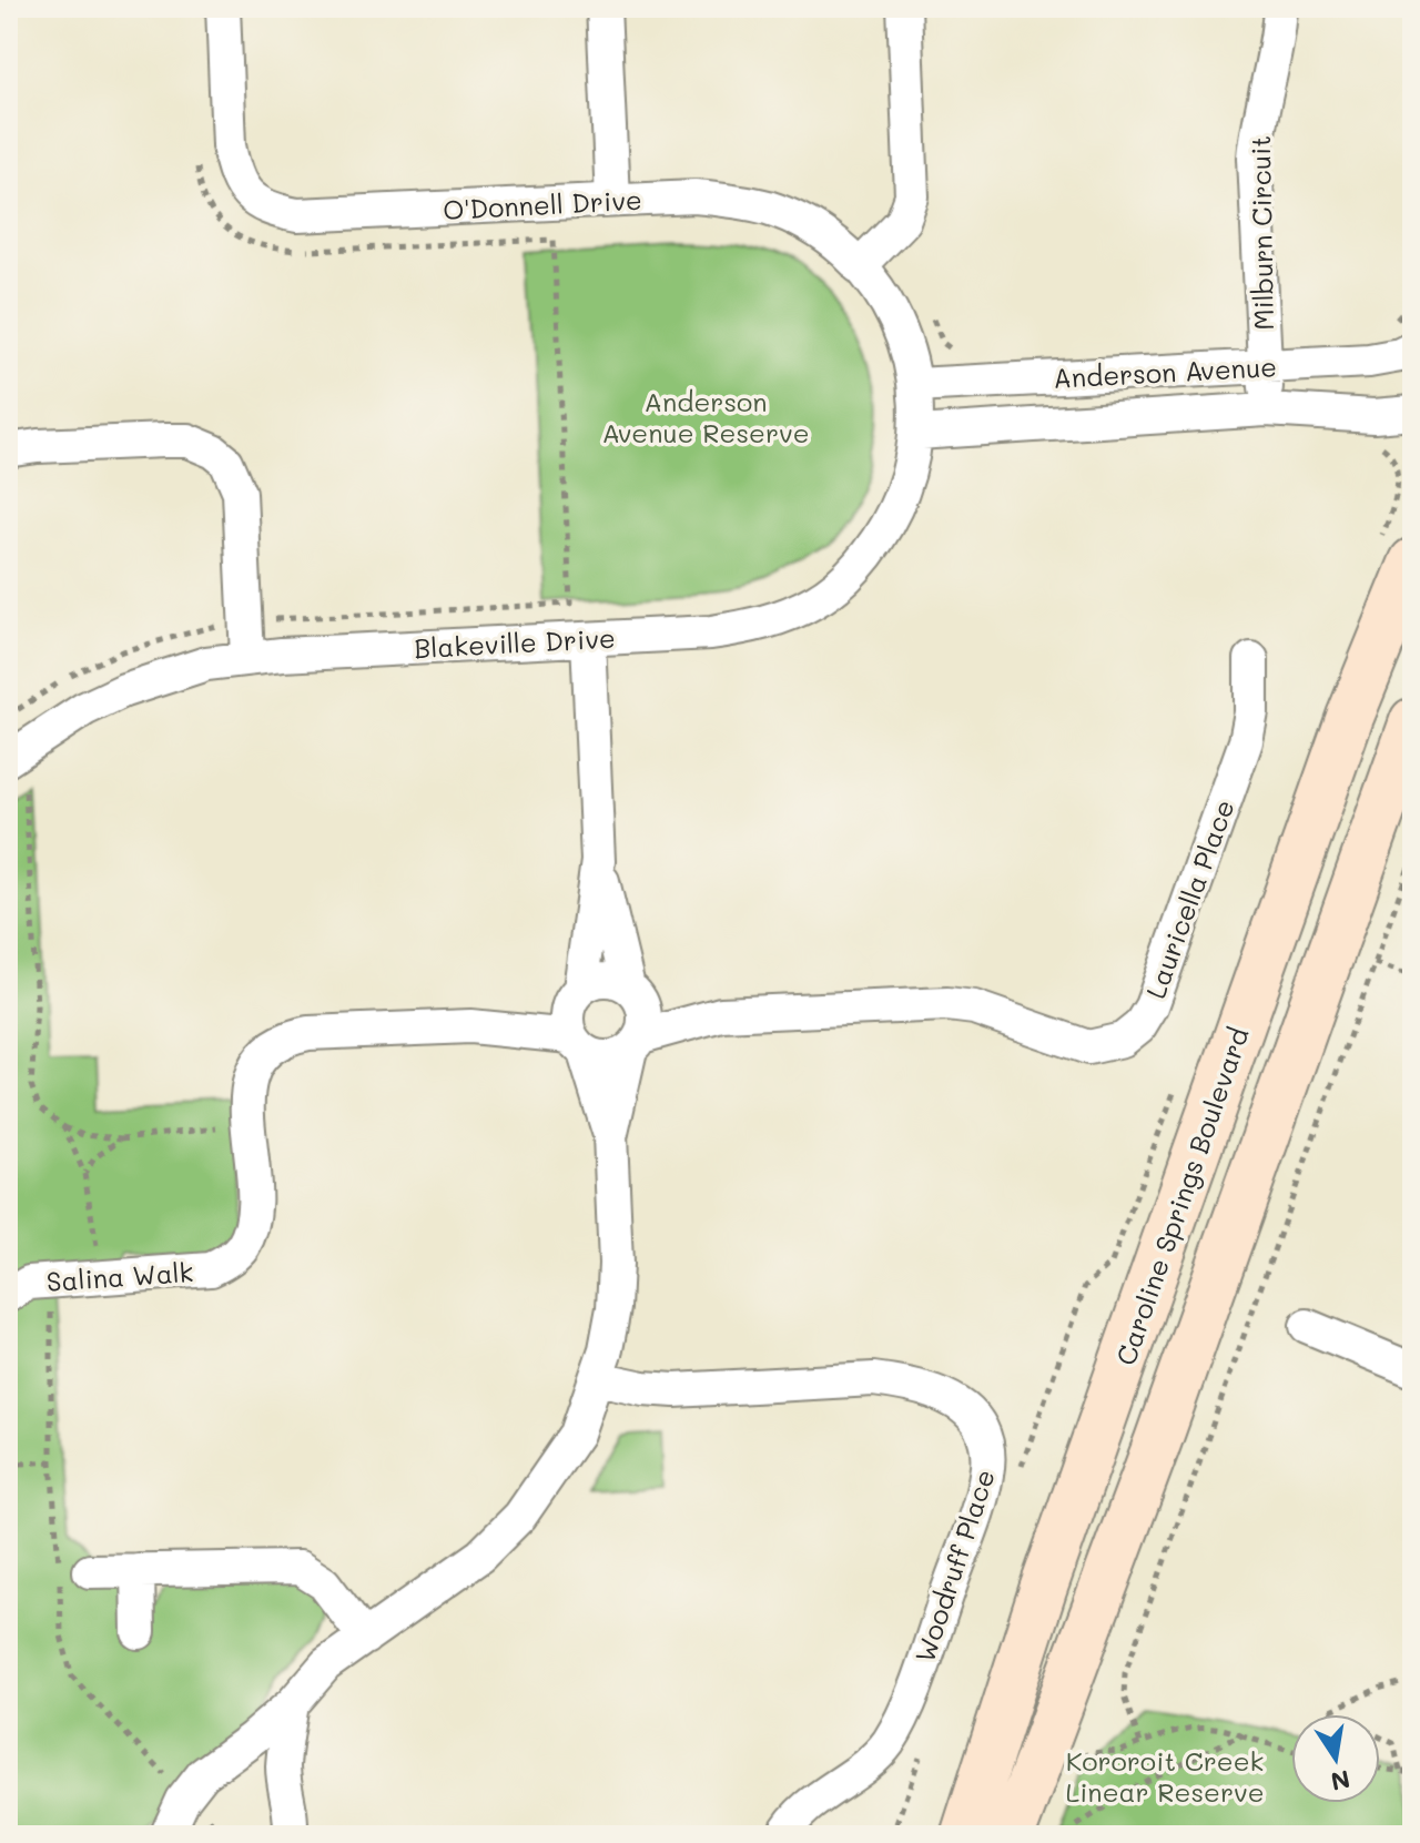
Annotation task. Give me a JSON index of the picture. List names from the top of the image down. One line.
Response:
{"streets":{"main road":["Caroline Springs Boulevard"],"street":["O'Donnell Drive","Milburn Circuit","Anderson Avenue","Blakeville Drive","Lauricella Place","Salina Walk","Woodruff Place"]},"crossings":[["O'Donnell Drive","Anderson Avenue"],["O'Donnell Drive","Blakeville Drive"],["Milburn Circuit","Anderson Avenue"],["Anderson Avenue","Blakeville Drive"],["Lauricella Place","Salina Walk"]],"parks":["Anderson Avenue Reserve","Kororoit Creek Linear Reserve"],"north":"bottom"}
